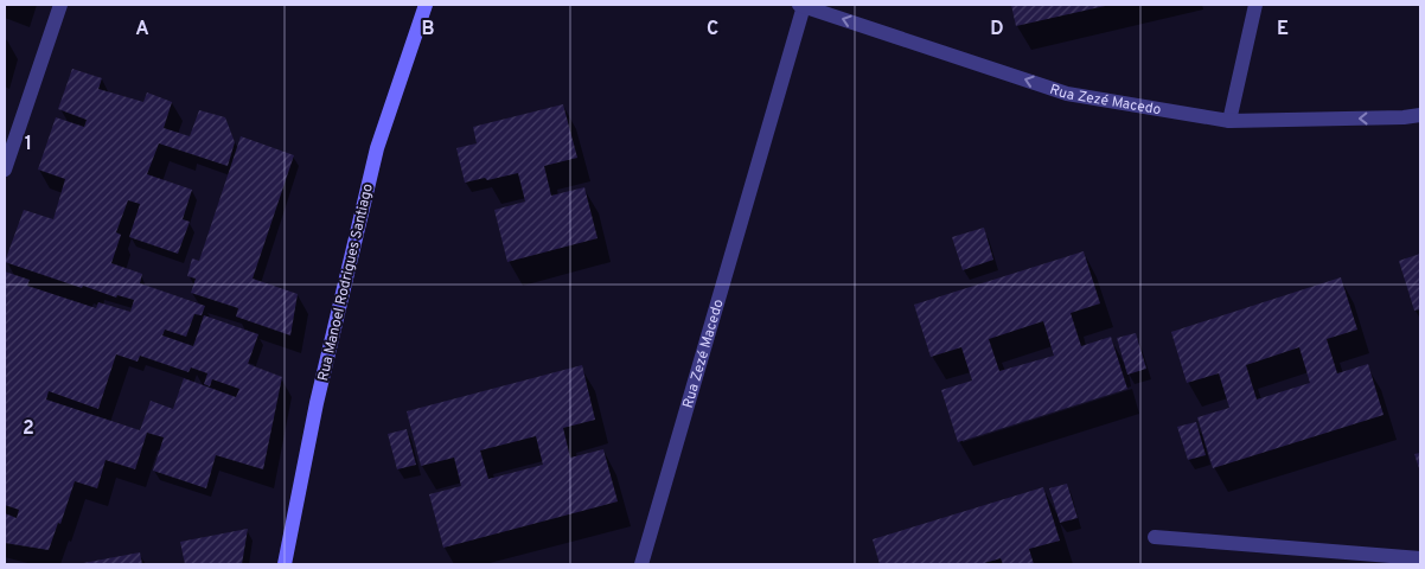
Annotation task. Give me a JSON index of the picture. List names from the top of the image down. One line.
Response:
{"streets":{"main road":["Rua Manoel Rodrigues Santiago"],"street":["Rua Zezé Macedo"]},"one_way":["Rua Zezé Macedo"],"grid":{"columns":["A","B","C","D","E"],"rows":["1","2"]}}
